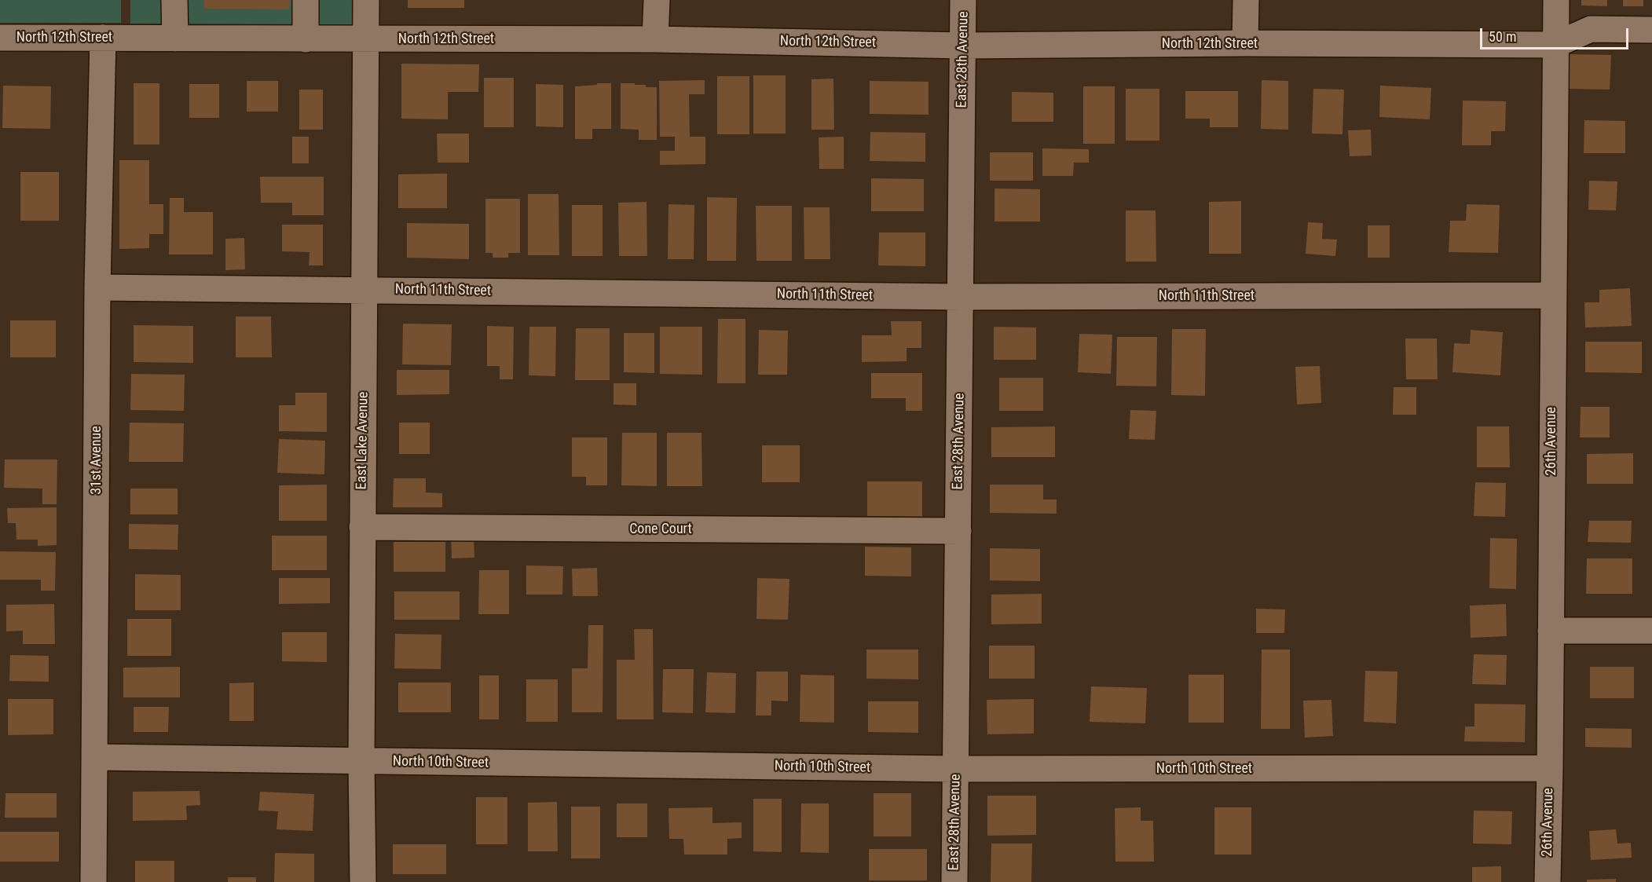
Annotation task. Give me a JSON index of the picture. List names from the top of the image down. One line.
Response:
{"streets":{"street":["North 12th Street","East 28th Avenue","North 11th Street","East Lake Avenue","26th Avenue","31st Avenue","Cone Court","North 10th Street"]},"crossings":[["North 12th Street","East 28th Avenue"],["North 12th Street","East Lake Avenue"],["North 12th Street","26th Avenue"],["North 12th Street","31st Avenue"],["East 28th Avenue","North 11th Street"],["East 28th Avenue","Cone Court"],["East 28th Avenue","North 10th Street"],["North 11th Street","East Lake Avenue"],["North 11th Street","26th Avenue"],["North 11th Street","31st Avenue"],["East Lake Avenue","Cone Court"],["East Lake Avenue","North 10th Street"],["26th Avenue","North 10th Street"],["31st Avenue","North 10th Street"]],"scale_bar":"50 m"}
